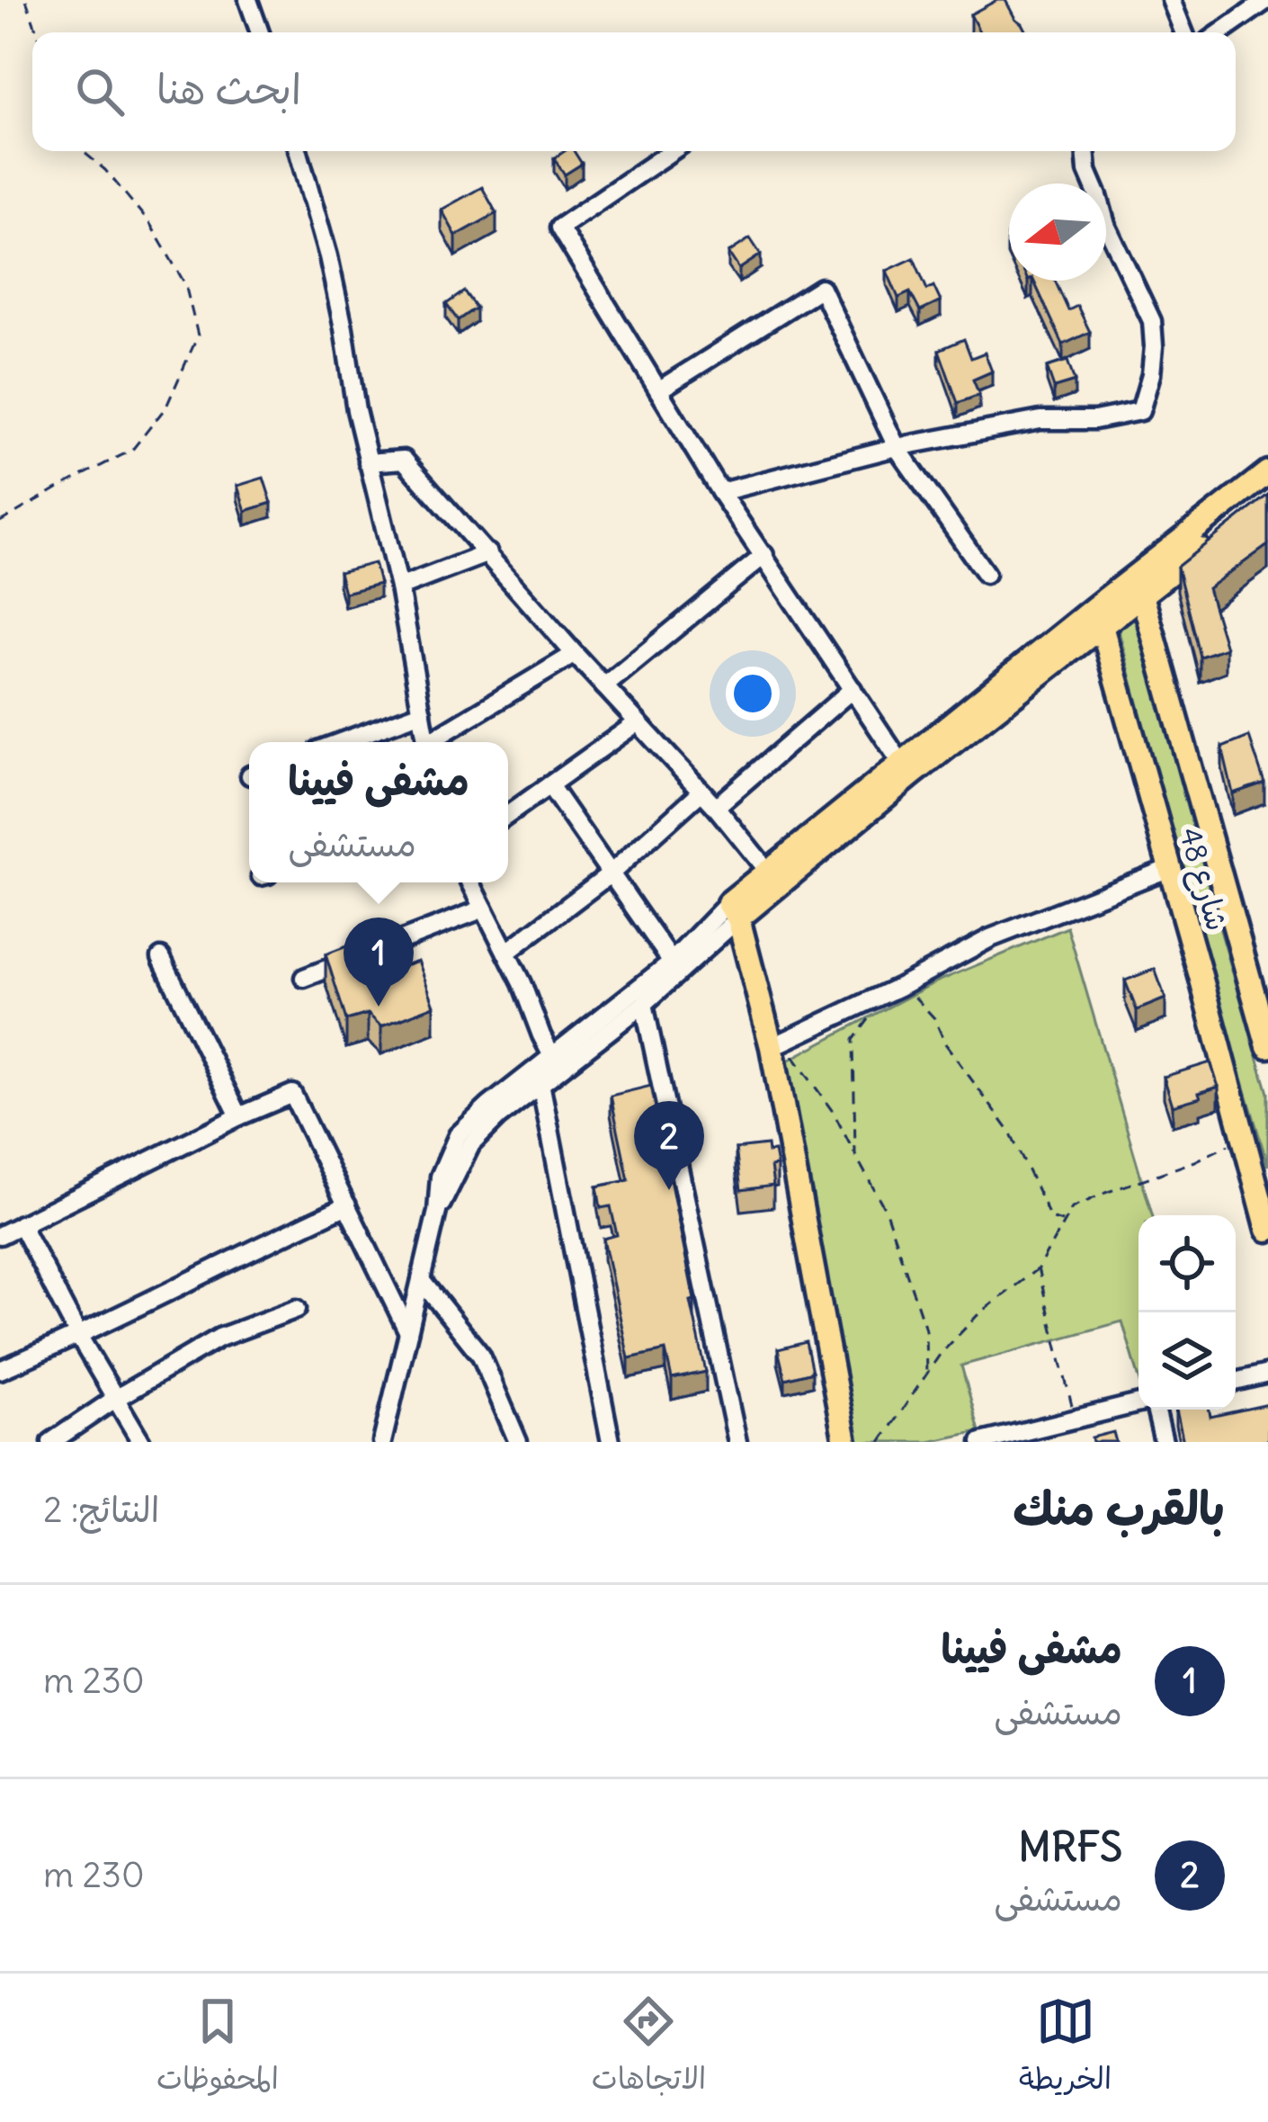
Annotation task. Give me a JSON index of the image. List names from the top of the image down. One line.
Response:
{"streets":{"main road":["48 شارع"]},"north":"left","page":{"search":"ابحث هنا","popup":["مشفى فيينا","مستشفى"],"pins":["1","2"],"heading":["بالقرب منك","النتائج: 2"],"list":[{"mark":"1","name":"مشفى فيينا","note":"مستشفى","value":"230 m"},{"mark":"2","name":"MRFS","note":"مستشفى","value":"230 m"}],"nav":["الخريطة","الاتجاهات","المحفوظات"]}}
